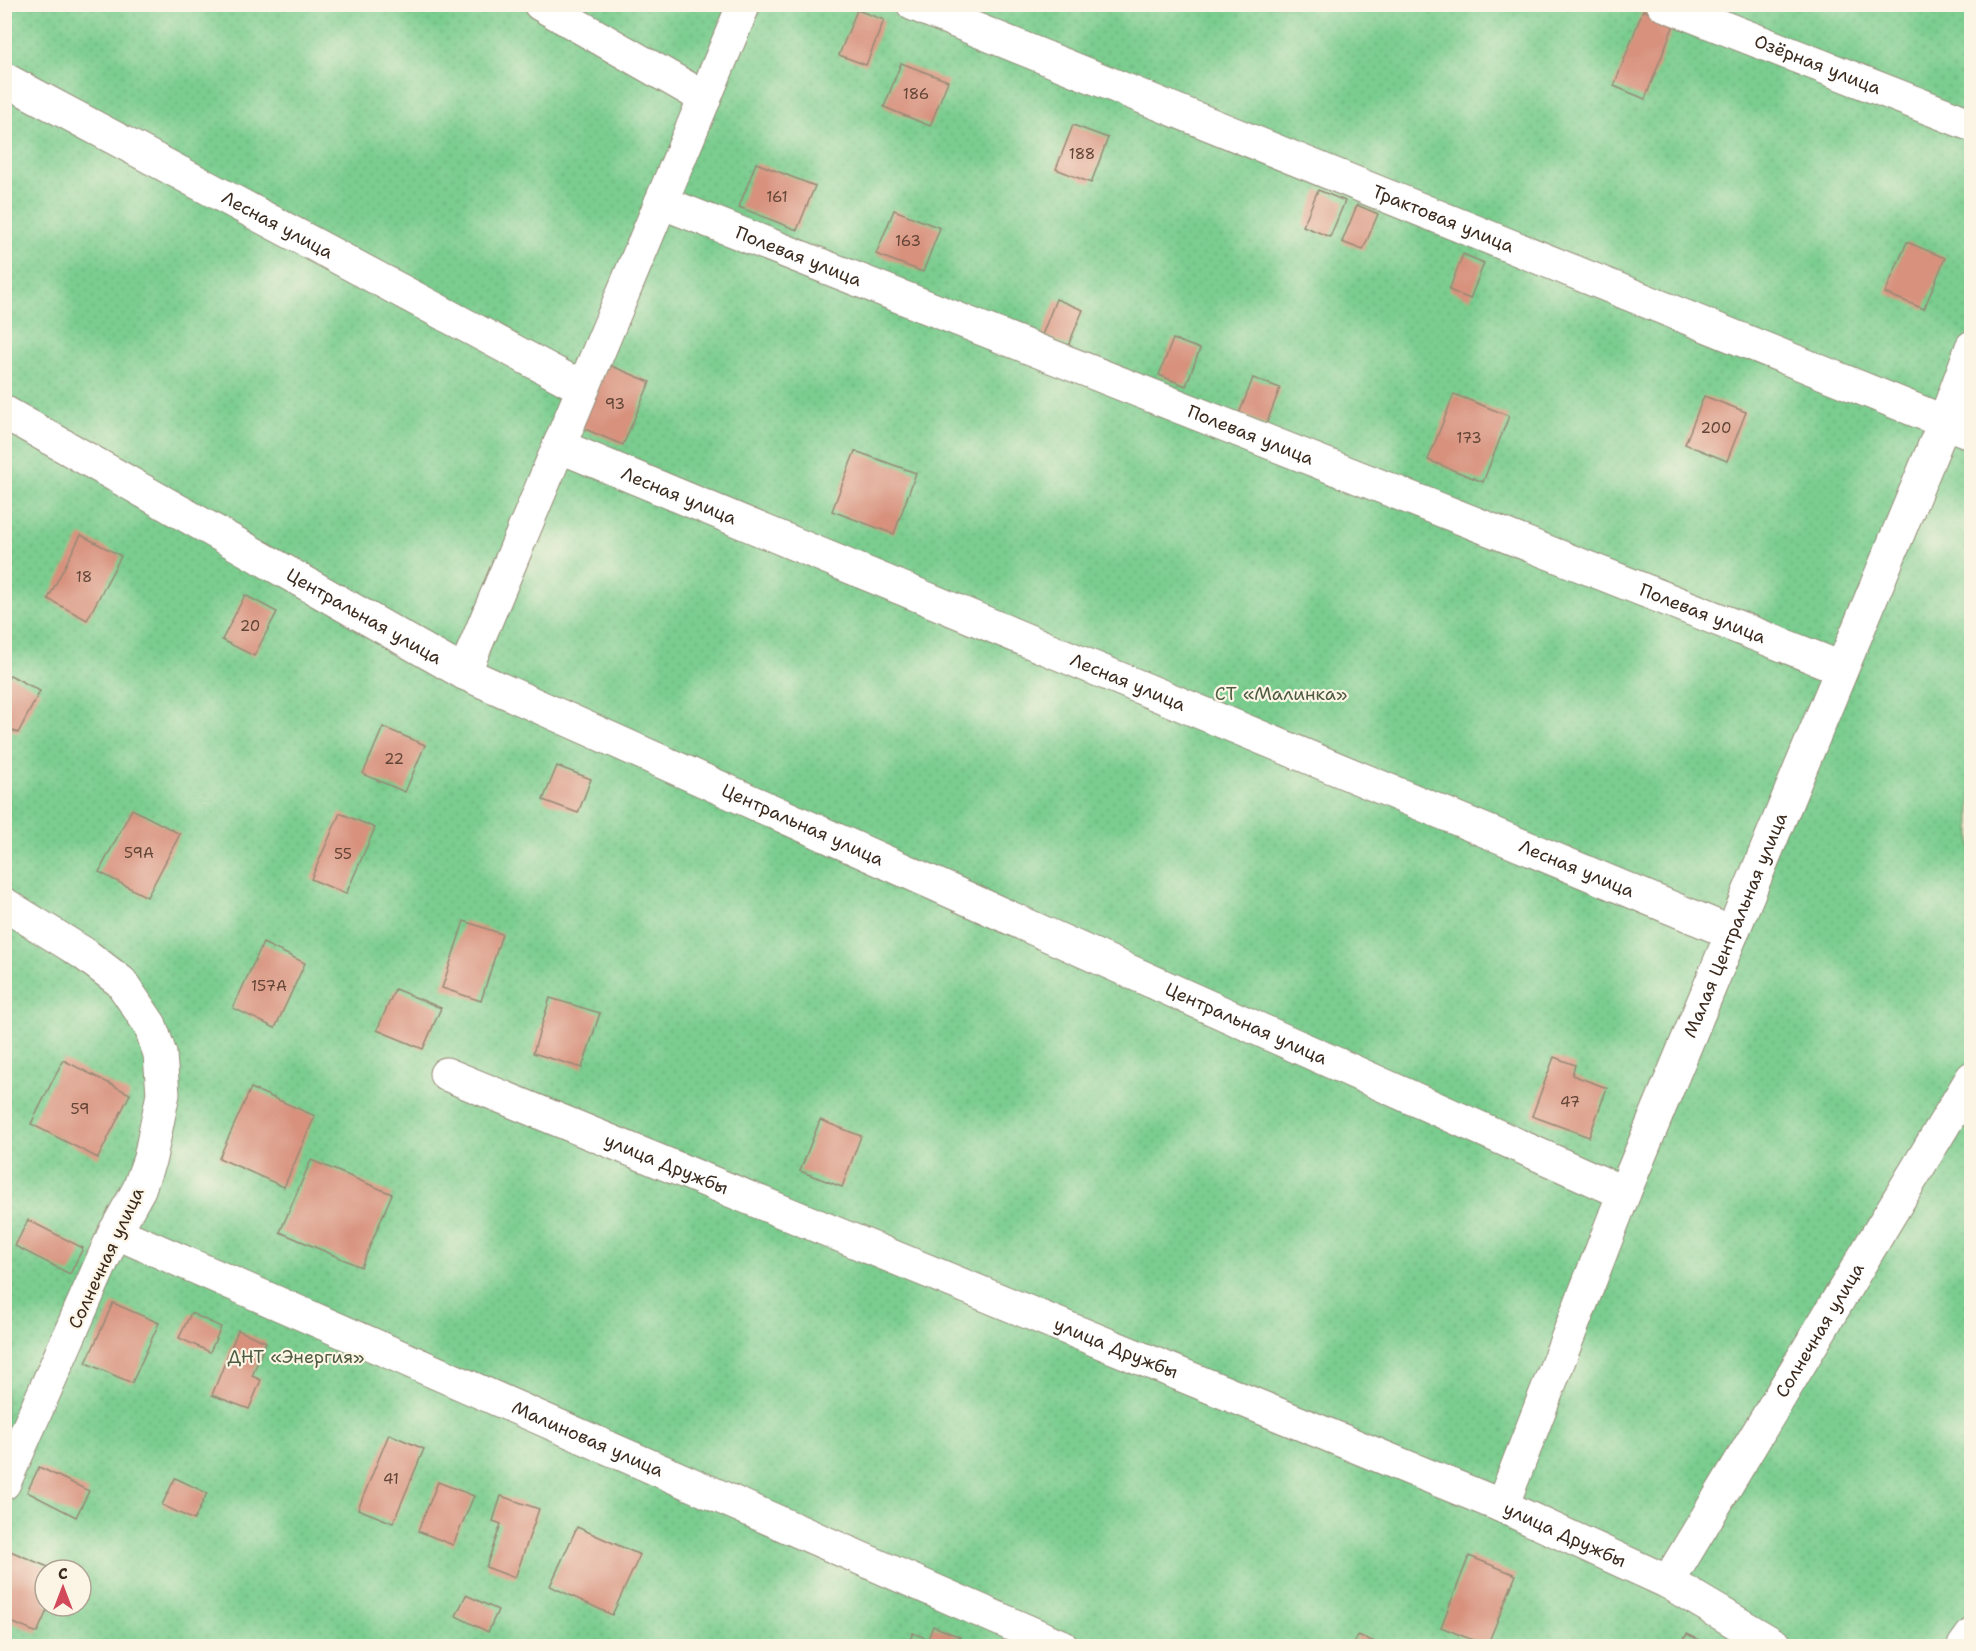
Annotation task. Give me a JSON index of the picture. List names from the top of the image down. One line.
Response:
{"streets":{"street":["Озёрная улица","Трактовая улица","Лесная улица","Полевая улица","Центральная улица","Малая Центральная улица","улица Дружбы","Солнечная улица","Малиновая улица"]},"crossings":[["Трактовая улица","Малая Центральная улица"],["Лесная улица","Малая Центральная улица"],["Полевая улица","Малая Центральная улица"],["Центральная улица","Малая Центральная улица"],["Малая Центральная улица","улица Дружбы"],["улица Дружбы","Солнечная улица"],["Солнечная улица","Малиновая улица"]],"parks":["CТ «Малинка»","ДНТ «Энергия»"],"house_numbers":["186","188","161","163","93","200","173","18","20","22","59А","55","157А","47","59","41"],"north":"top"}
